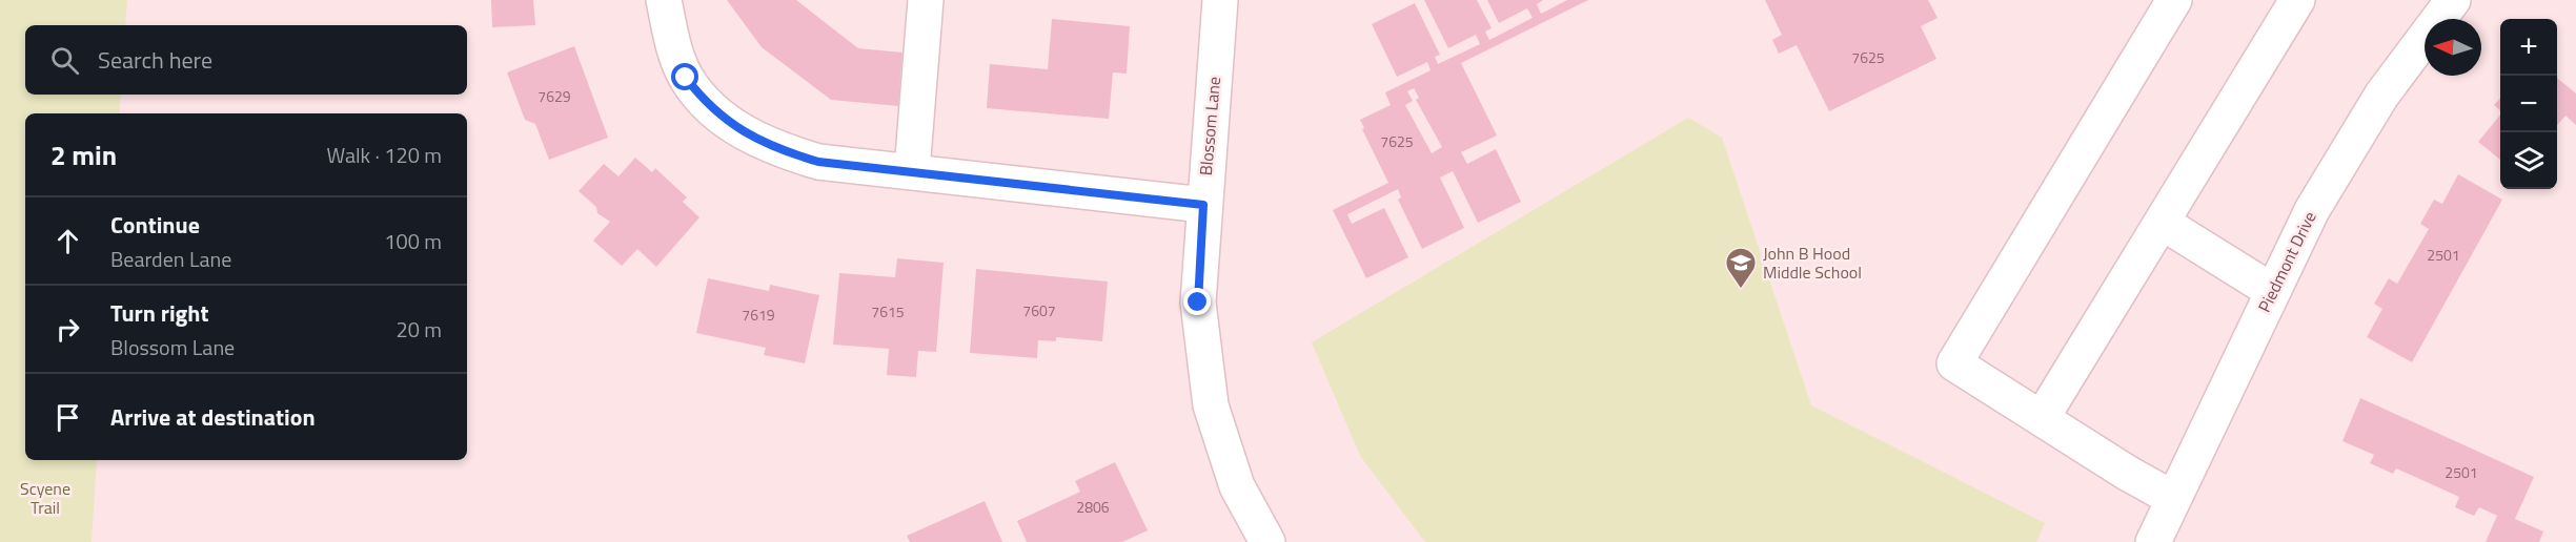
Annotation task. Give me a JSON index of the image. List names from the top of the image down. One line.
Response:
{"streets":{"street":["Blossom Lane","Piedmont Drive"]},"parks":["Scyene Trail"],"places":{"school or university":["John B Hood Middle School"]},"house_numbers":["7625","7629","7625","2501","7607","7615","7619","2501","2806"],"north":"left","page":{"map_buttons":["+","−"],"search":"Search here","heading":["2 min","Walk · 120 m"],"list":[["Continue","Bearden Lane","100 m"],["Turn right","Blossom Lane","20 m"],"Arrive at destination"]}}
